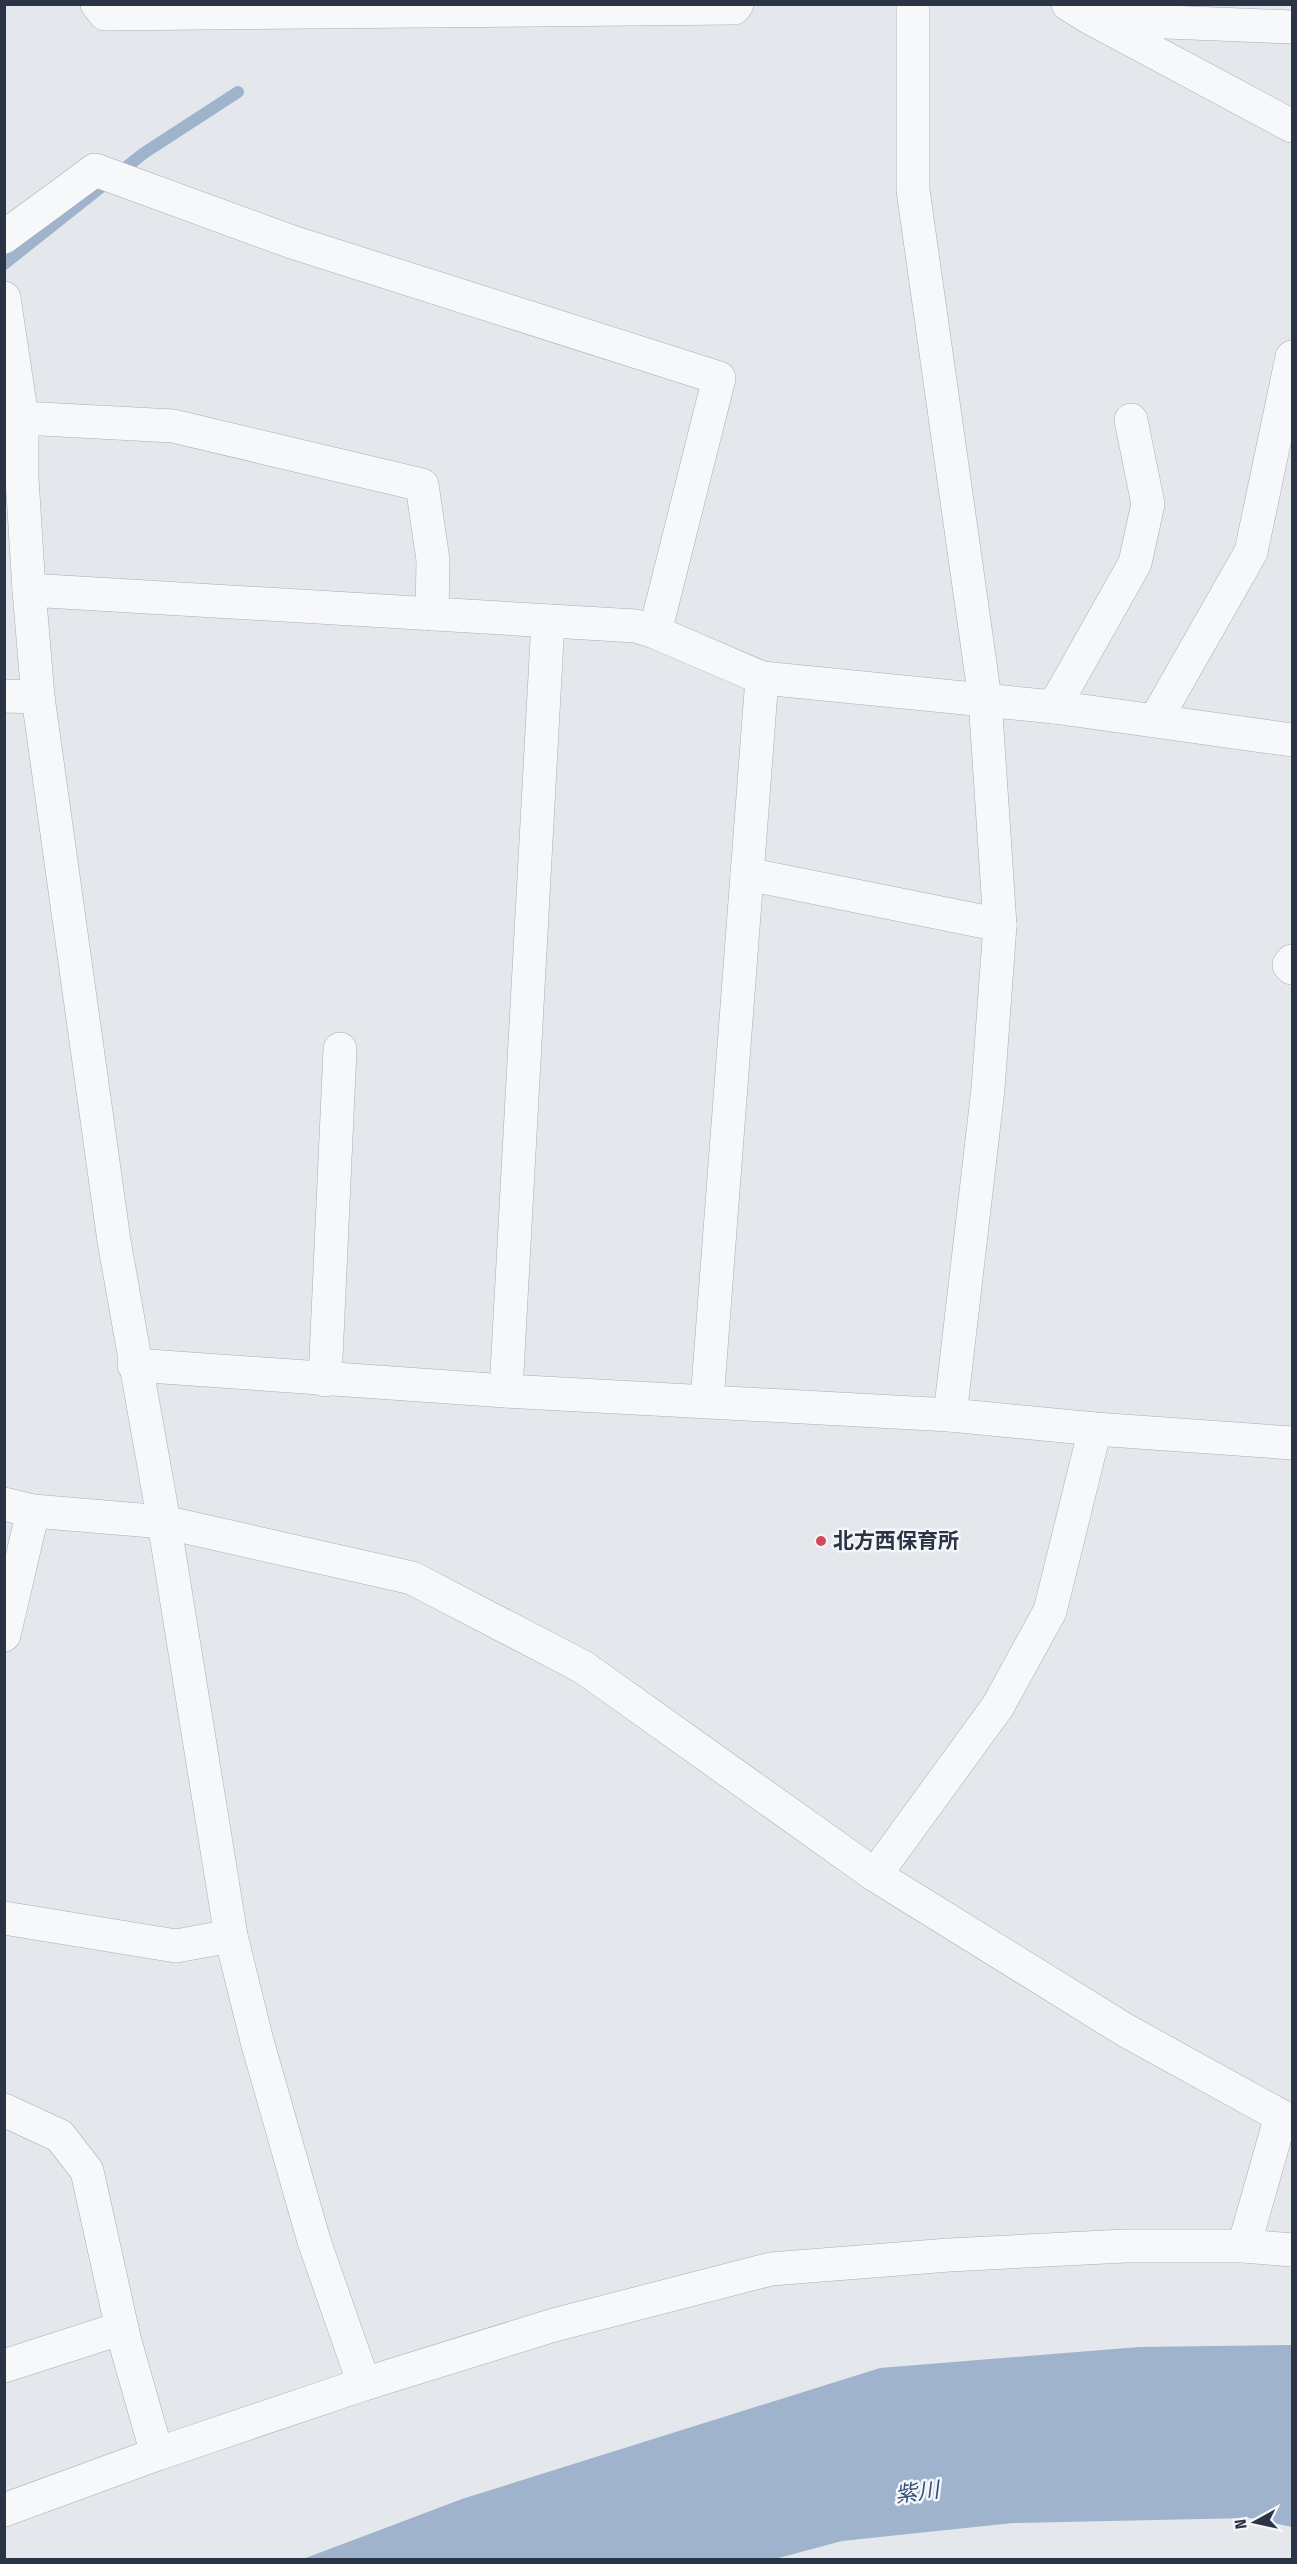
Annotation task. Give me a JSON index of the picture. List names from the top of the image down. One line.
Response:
{"water":["紫川"],"places":["北方西保育所"],"north":"left"}
